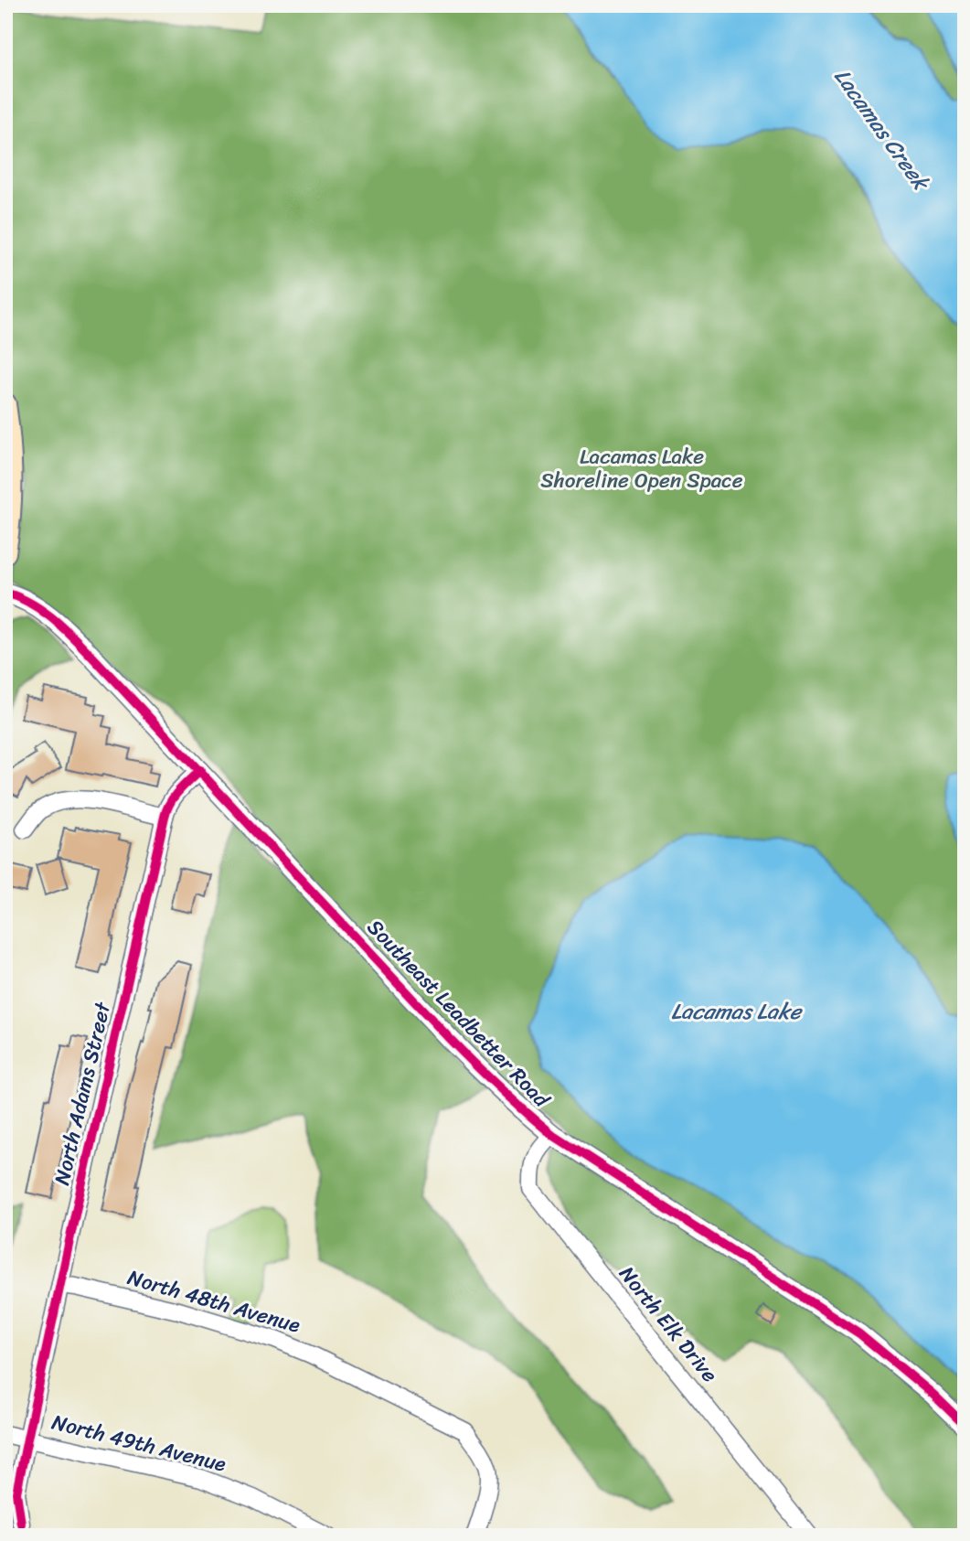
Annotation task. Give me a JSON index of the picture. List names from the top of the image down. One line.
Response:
{"streets":{"street":["Southeast Leadbetter Road","North Adams Street","North 48th Avenue","North Elk Drive","North 49th Avenue"]},"crossings":[["Southeast Leadbetter Road","North Adams Street"],["Southeast Leadbetter Road","North Elk Drive"],["North Adams Street","North 48th Avenue"],["North Adams Street","North 49th Avenue"]],"water":["Lacamas Creek","Lacamas Lake"],"parks":["Lacamas Lake Shoreline Open Space"]}
